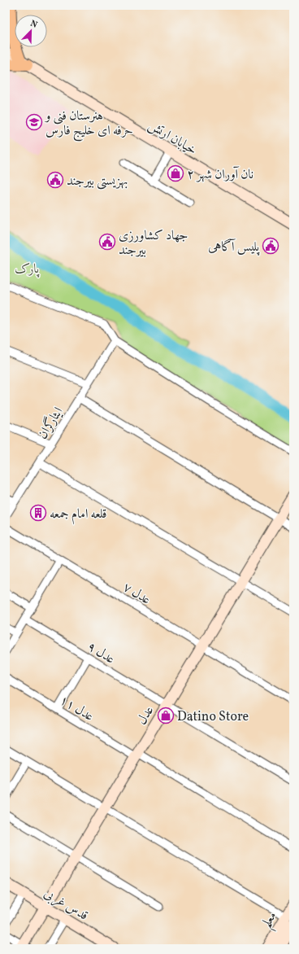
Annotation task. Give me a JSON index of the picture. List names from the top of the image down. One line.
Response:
{"streets":{"street":["خیابان ارتش","ایثارگران","عدل ۷","عدل ۹","عدل ۱۱","عدل","قدس غربی","معلم"]},"crossings":[["عدل ۷","عدل"],["عدل ۹","عدل"],["عدل ۱۱","عدل"],["عدل","قدس غربی"]],"parks":["پارک"],"places":{"school or university":["هنرستان فنی و حرفه ای خلیج فارس"],"shop":["نان آوران شهر ۲","Datino Store"],"public building":["بهزیستی بیرجند","جهاد کشاورزی بیرجند","پلیس آگاهی"],"building":["قلعه امام جمعه"]},"north":"top right"}
